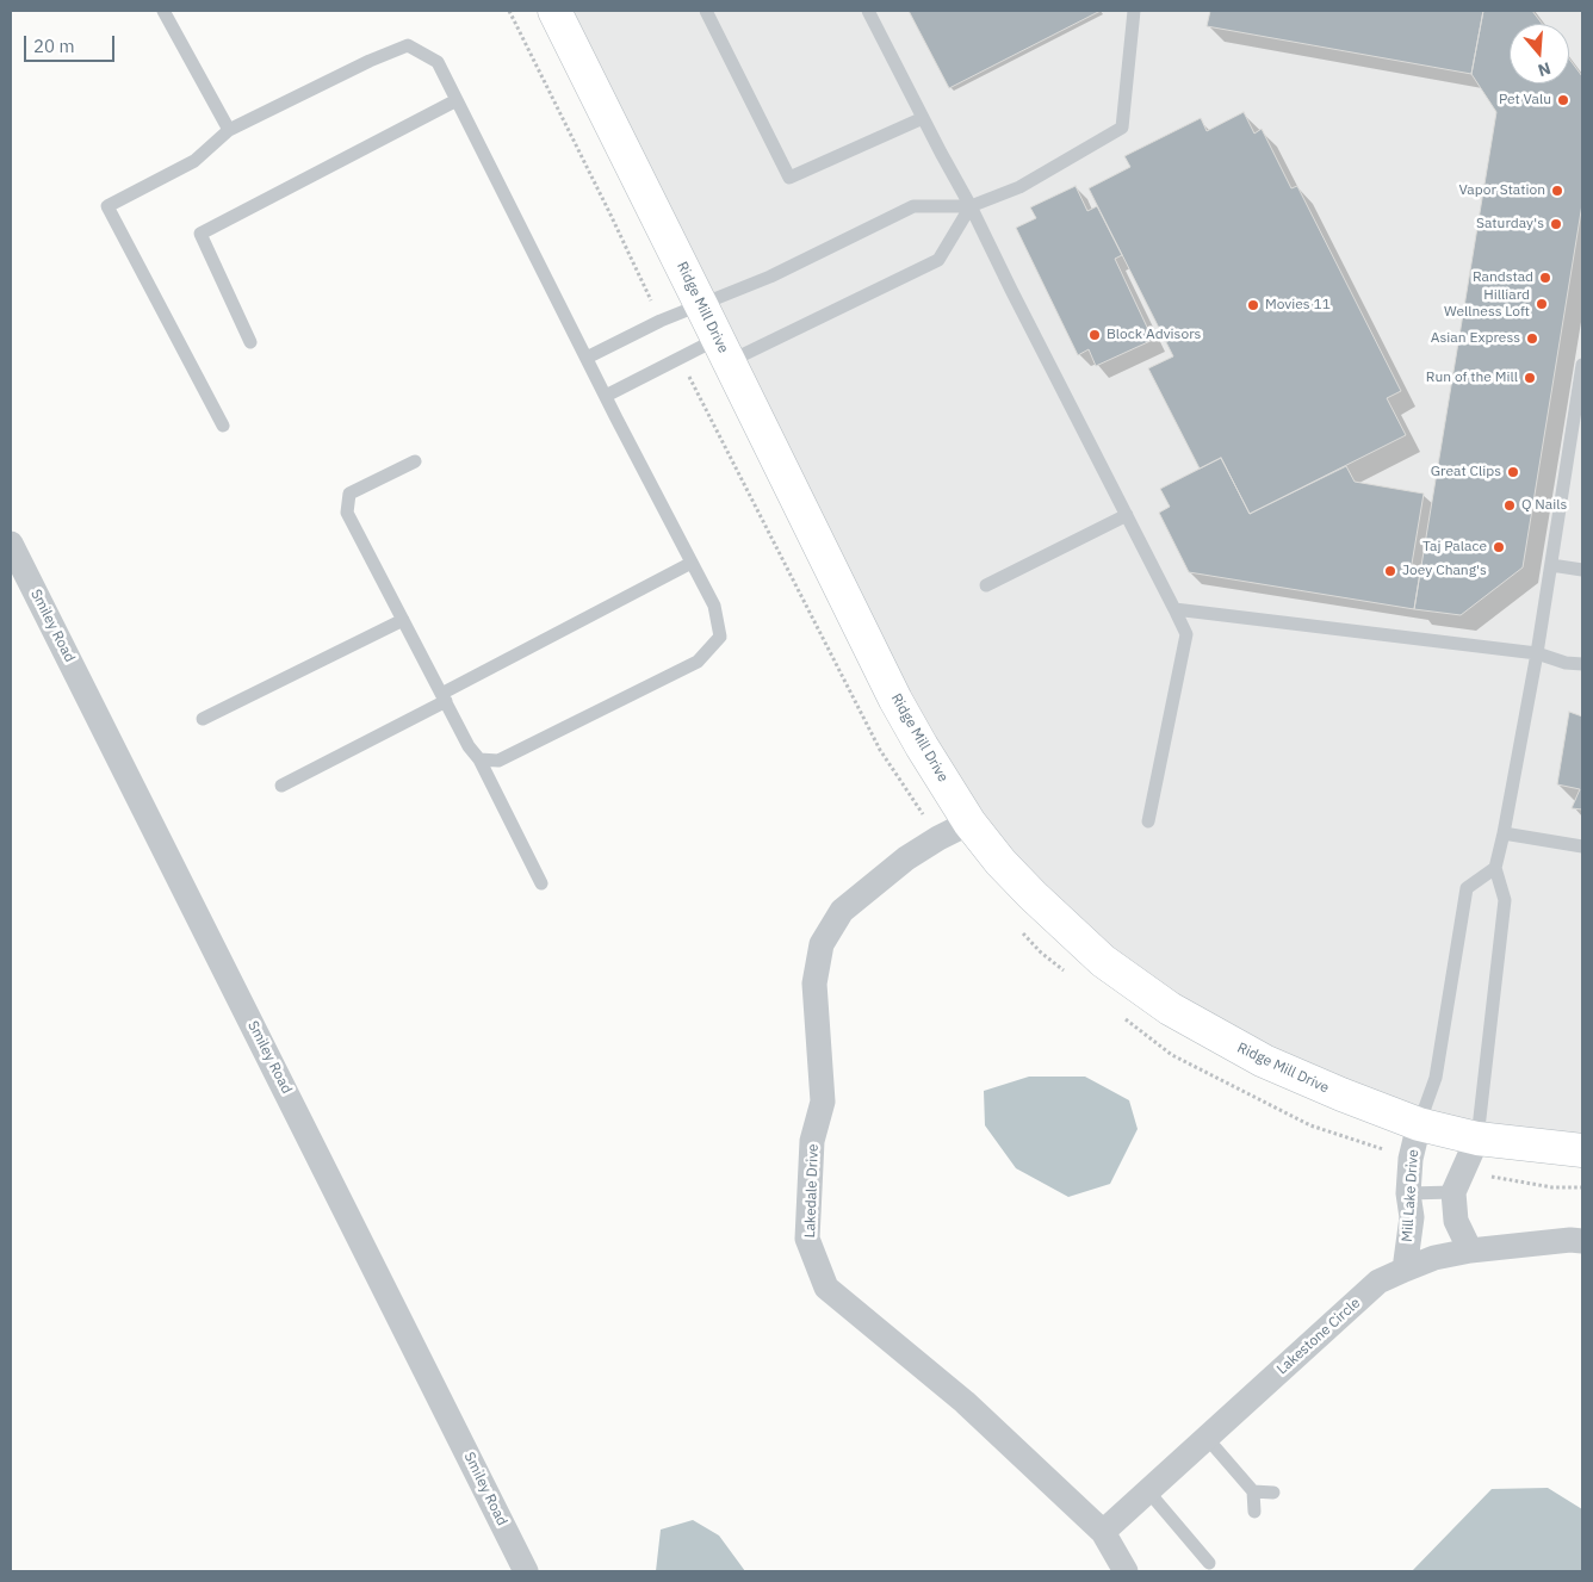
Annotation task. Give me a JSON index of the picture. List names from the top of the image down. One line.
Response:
{"streets":{"main road":["Ridge Mill Drive"],"street":["Smiley Road","Lakedale Drive","Mill Lake Drive","Lakestone Circle"]},"crossings":[["Ridge Mill Drive","Lakedale Drive"],["Ridge Mill Drive","Mill Lake Drive"],["Lakedale Drive","Lakestone Circle"],["Mill Lake Drive","Lakestone Circle"]],"places":["Pet Valu","Vapor Station","Saturday's","Randstad","Hilliard Wellness Loft","Movies 11","Block Advisors","Asian Express","Run of the Mill","Great Clips","Q Nails","Taj Palace","Joey Chang's"],"scale_bar":"20 m","north":"bottom"}
